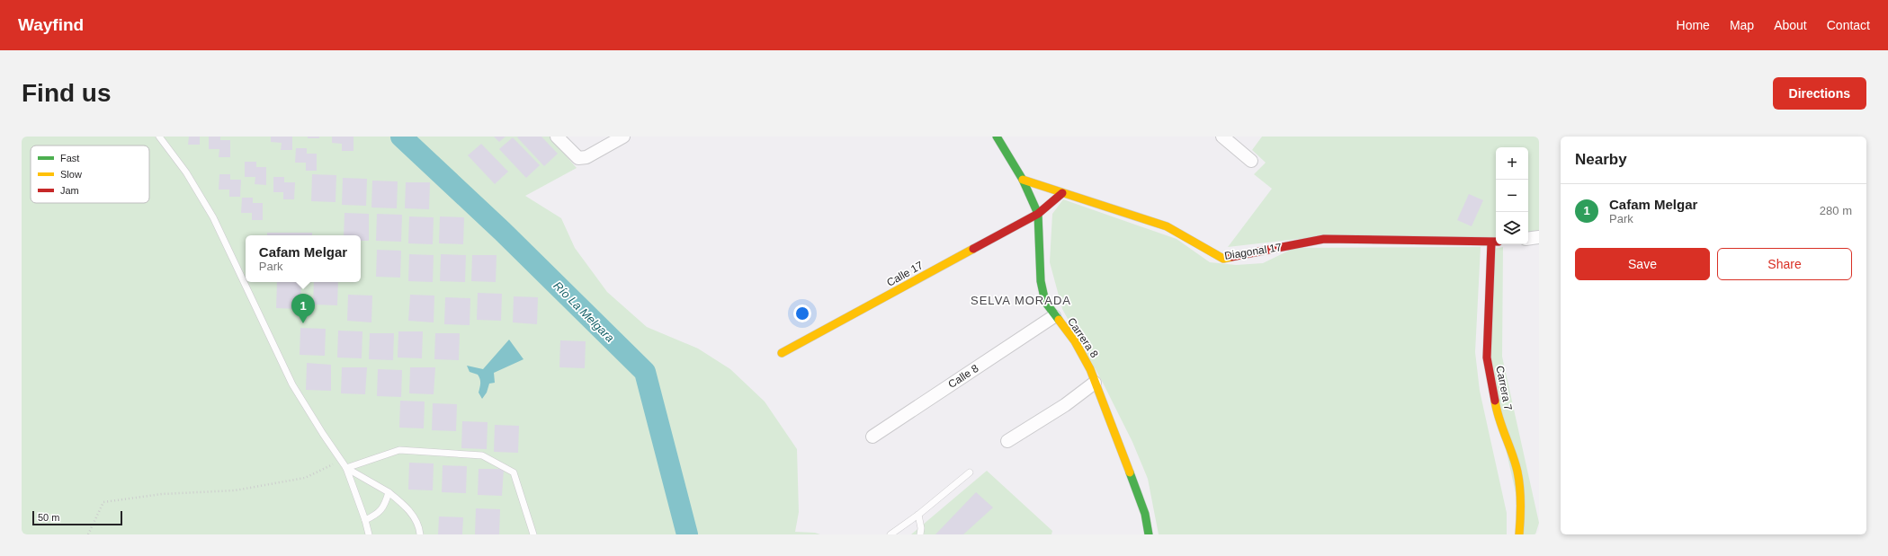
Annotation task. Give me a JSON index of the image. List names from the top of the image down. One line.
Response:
{"streets":{"street":["Diagonal 17","Calle 17","Carrera 8","Calle 8","Carrera 7"]},"crossings":[["Diagonal 17","Calle 17"],["Diagonal 17","Carrera 8"],["Diagonal 17","Carrera 7"],["Calle 17","Carrera 8"],["Carrera 8","Calle 8"]],"districts":["SELVA MORADA"],"water":["Río La Melgara"],"legend":["Fast","Slow","Jam"],"scale_bar":"50 m","page":{"header":"Wayfind","nav":["Home","Map","About","Contact"],"buttons":["Directions",["Save","Share"]],"title":"Find us","heading":"Nearby","map_buttons":["+","−"],"list":[{"mark":"1","name":"Cafam Melgar","note":"Park","value":"280 m"}],"popup":["Cafam Melgar","Park"],"pins":"1","scale":"50 m"}}
